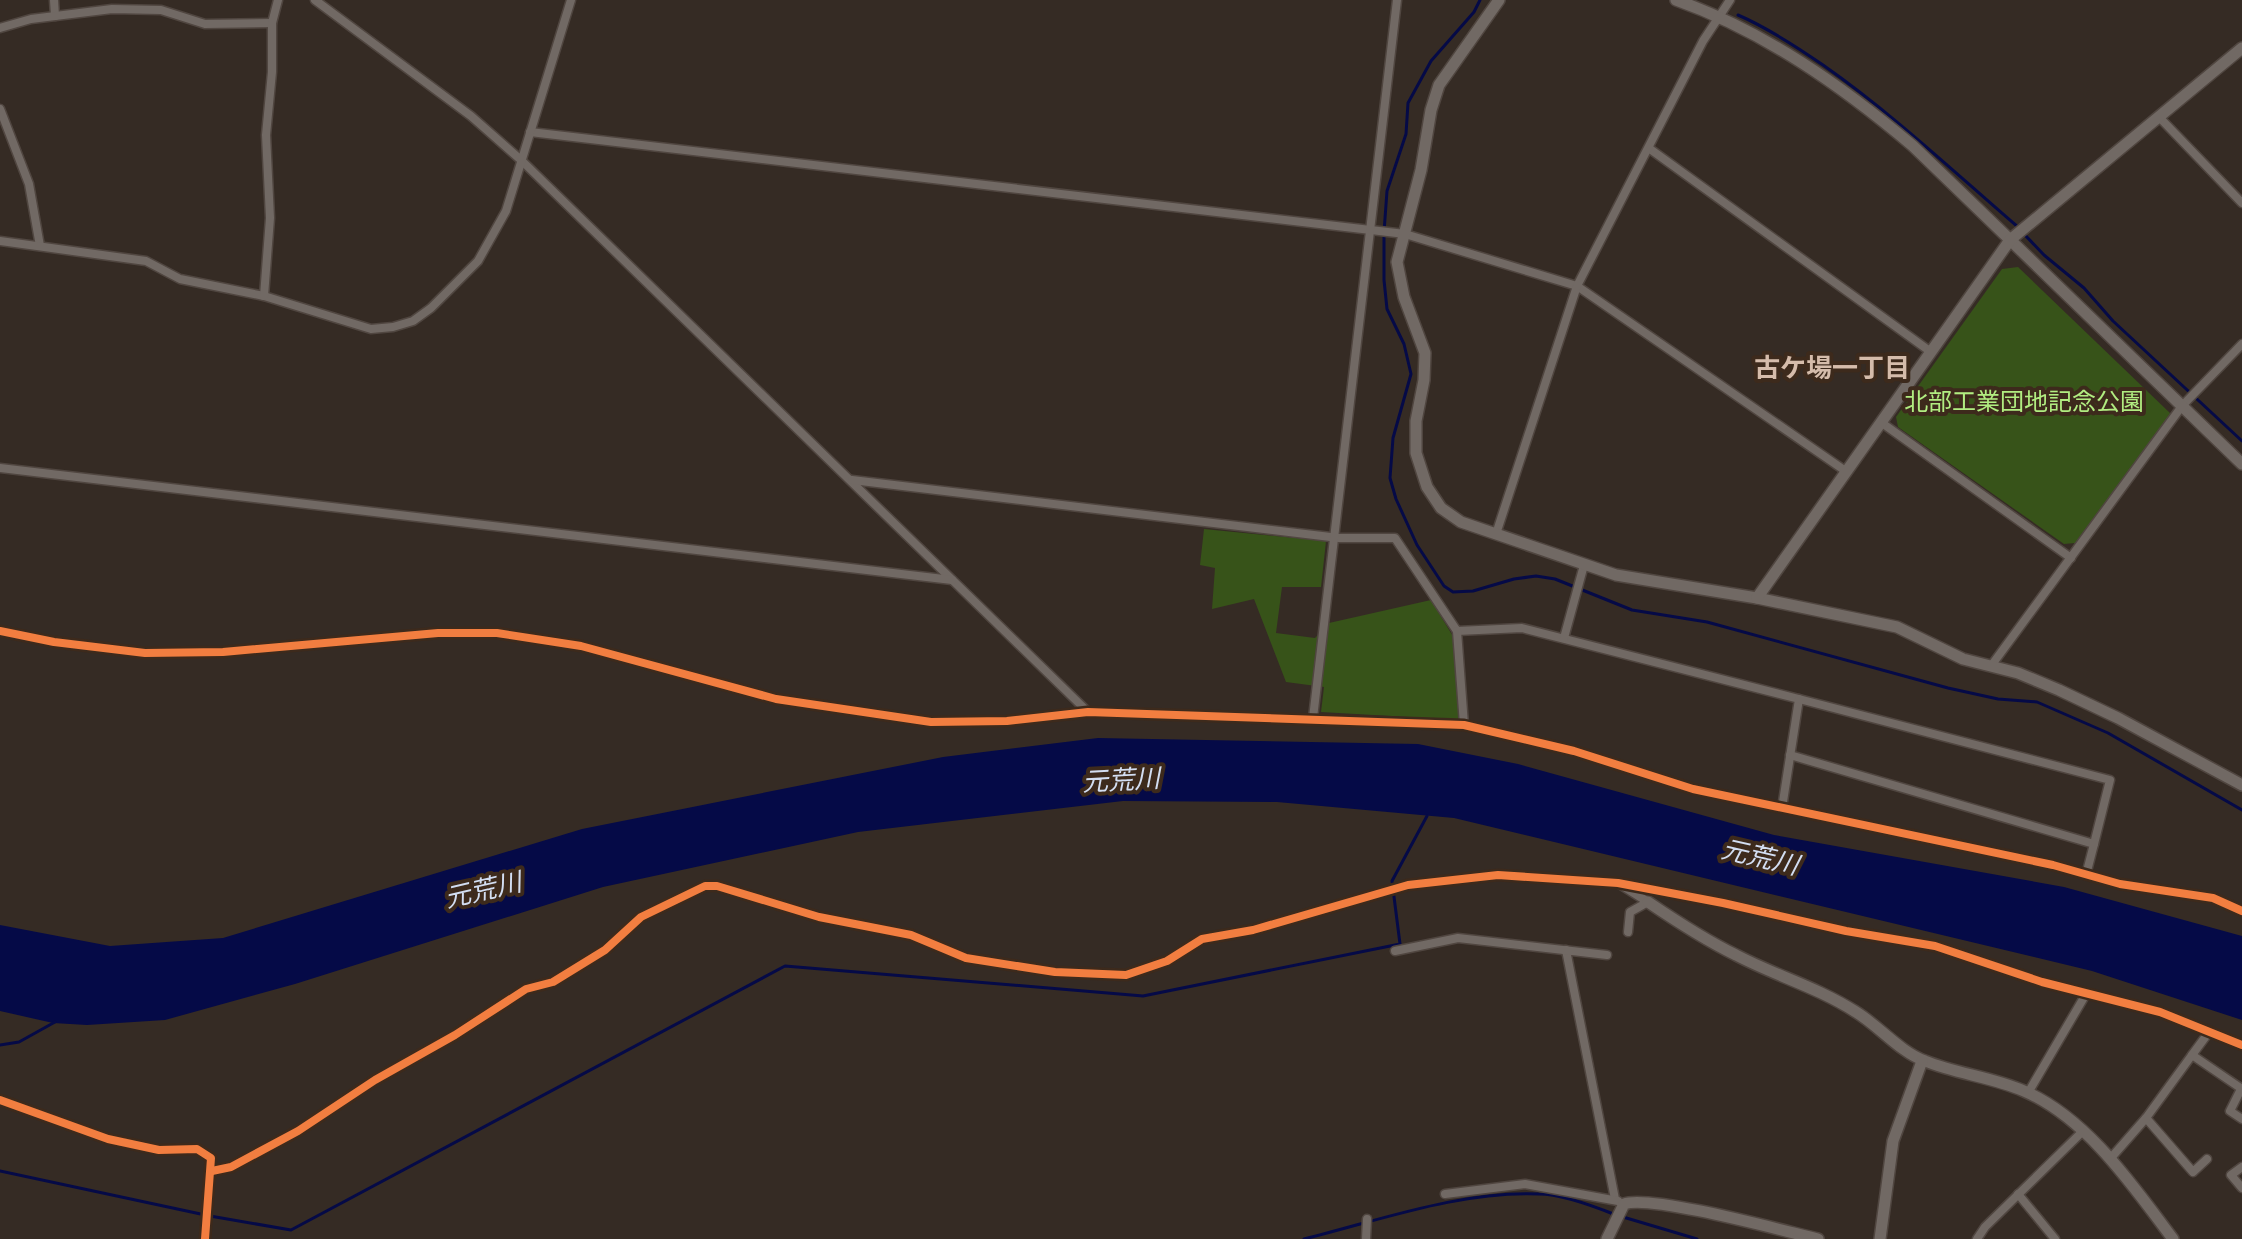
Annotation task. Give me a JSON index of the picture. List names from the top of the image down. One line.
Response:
{"districts":["古ケ場一丁目"],"water":["元荒川"],"parks":["北部工業団地記念公園"]}
